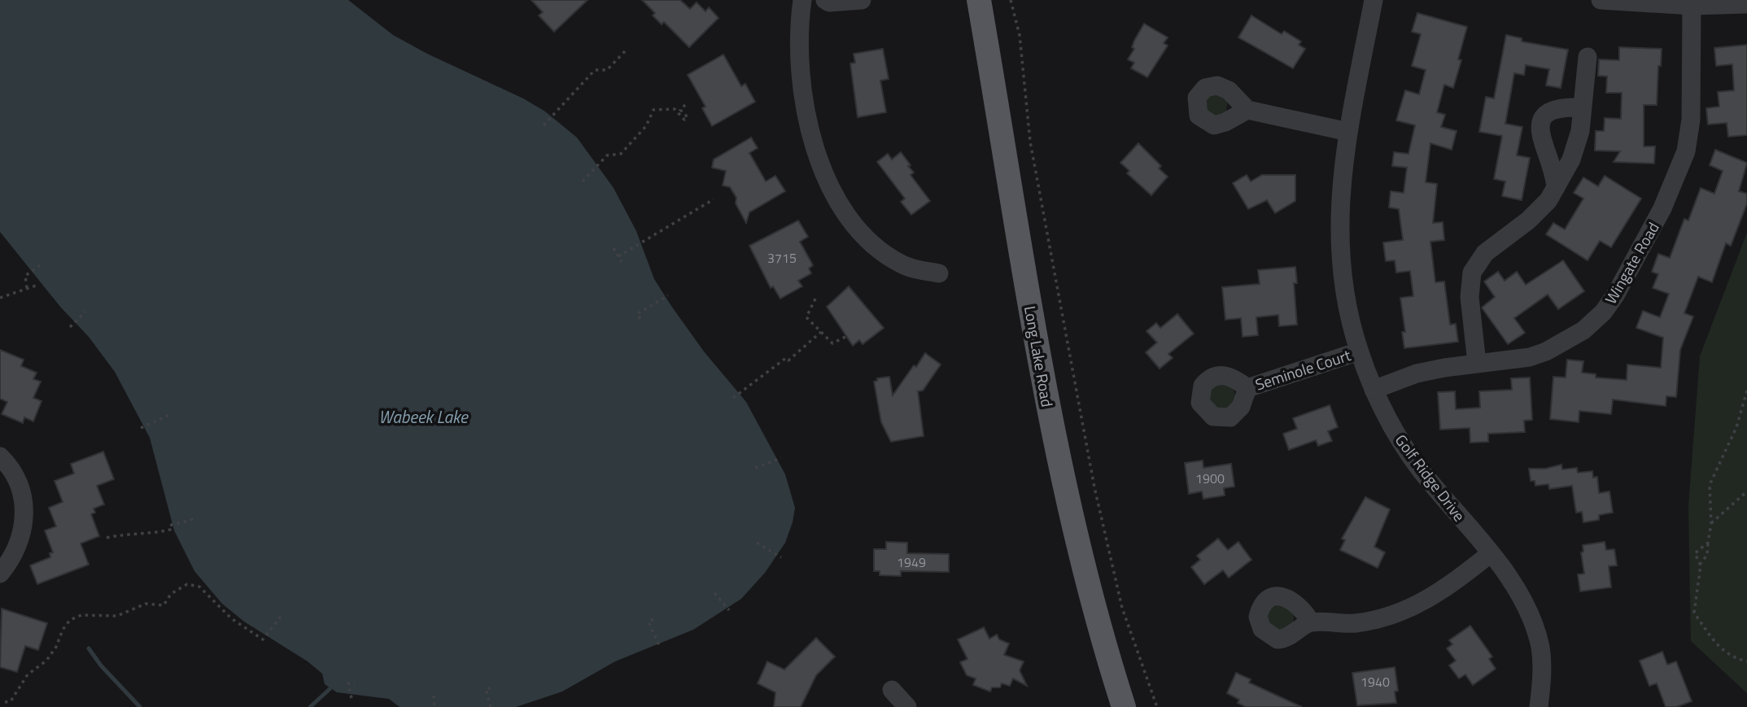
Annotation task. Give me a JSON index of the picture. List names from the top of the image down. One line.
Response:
{"streets":{"main road":["Long Lake Road"],"street":["Wingate Road","Seminole Court","Golf Ridge Drive"]},"crossings":[["Wingate Road","Golf Ridge Drive"],["Seminole Court","Golf Ridge Drive"]],"water":["Wabeek Lake"],"house_numbers":["3715","1900","1949","1940"]}
